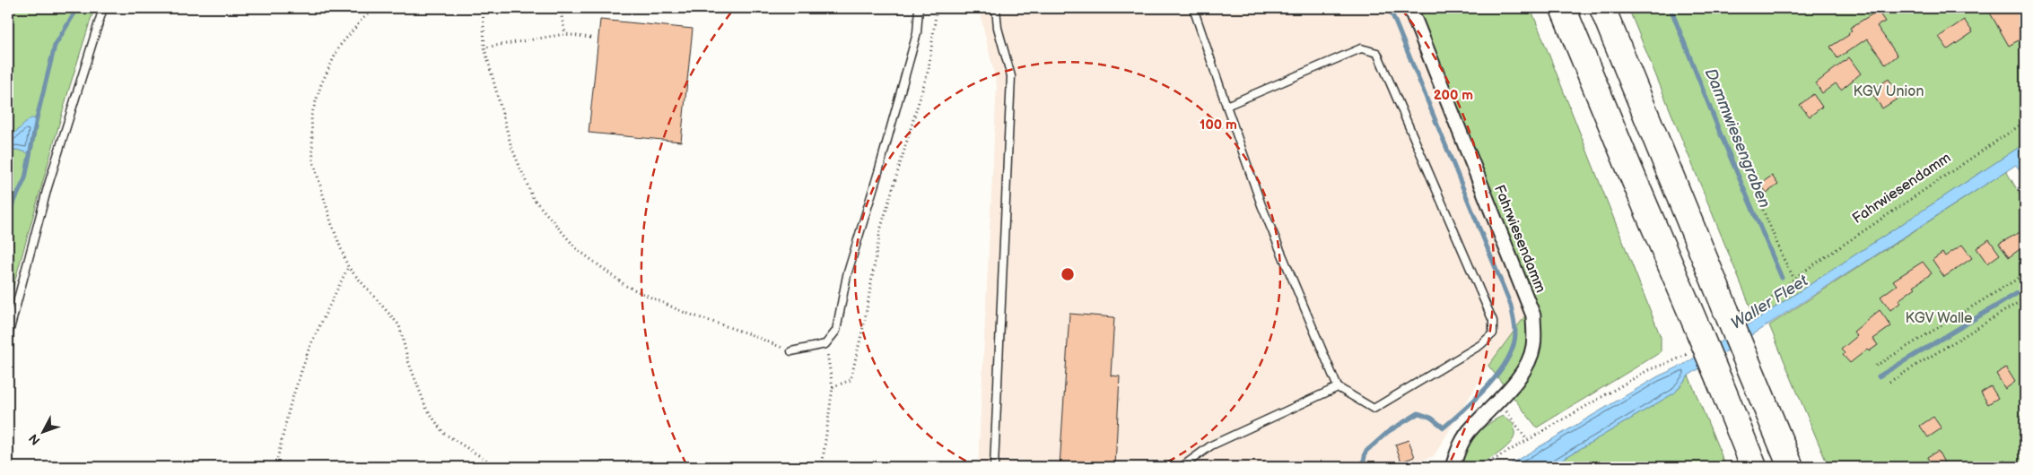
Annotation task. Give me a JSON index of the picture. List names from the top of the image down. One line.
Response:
{"streets":{"street":["Fahrwiesendamm"]},"water":["Dammwiesengraben","Waller Fleet"],"parks":["KGV Union","KGV Walle"],"north":"bottom left","rings":["200 m","100 m"]}
